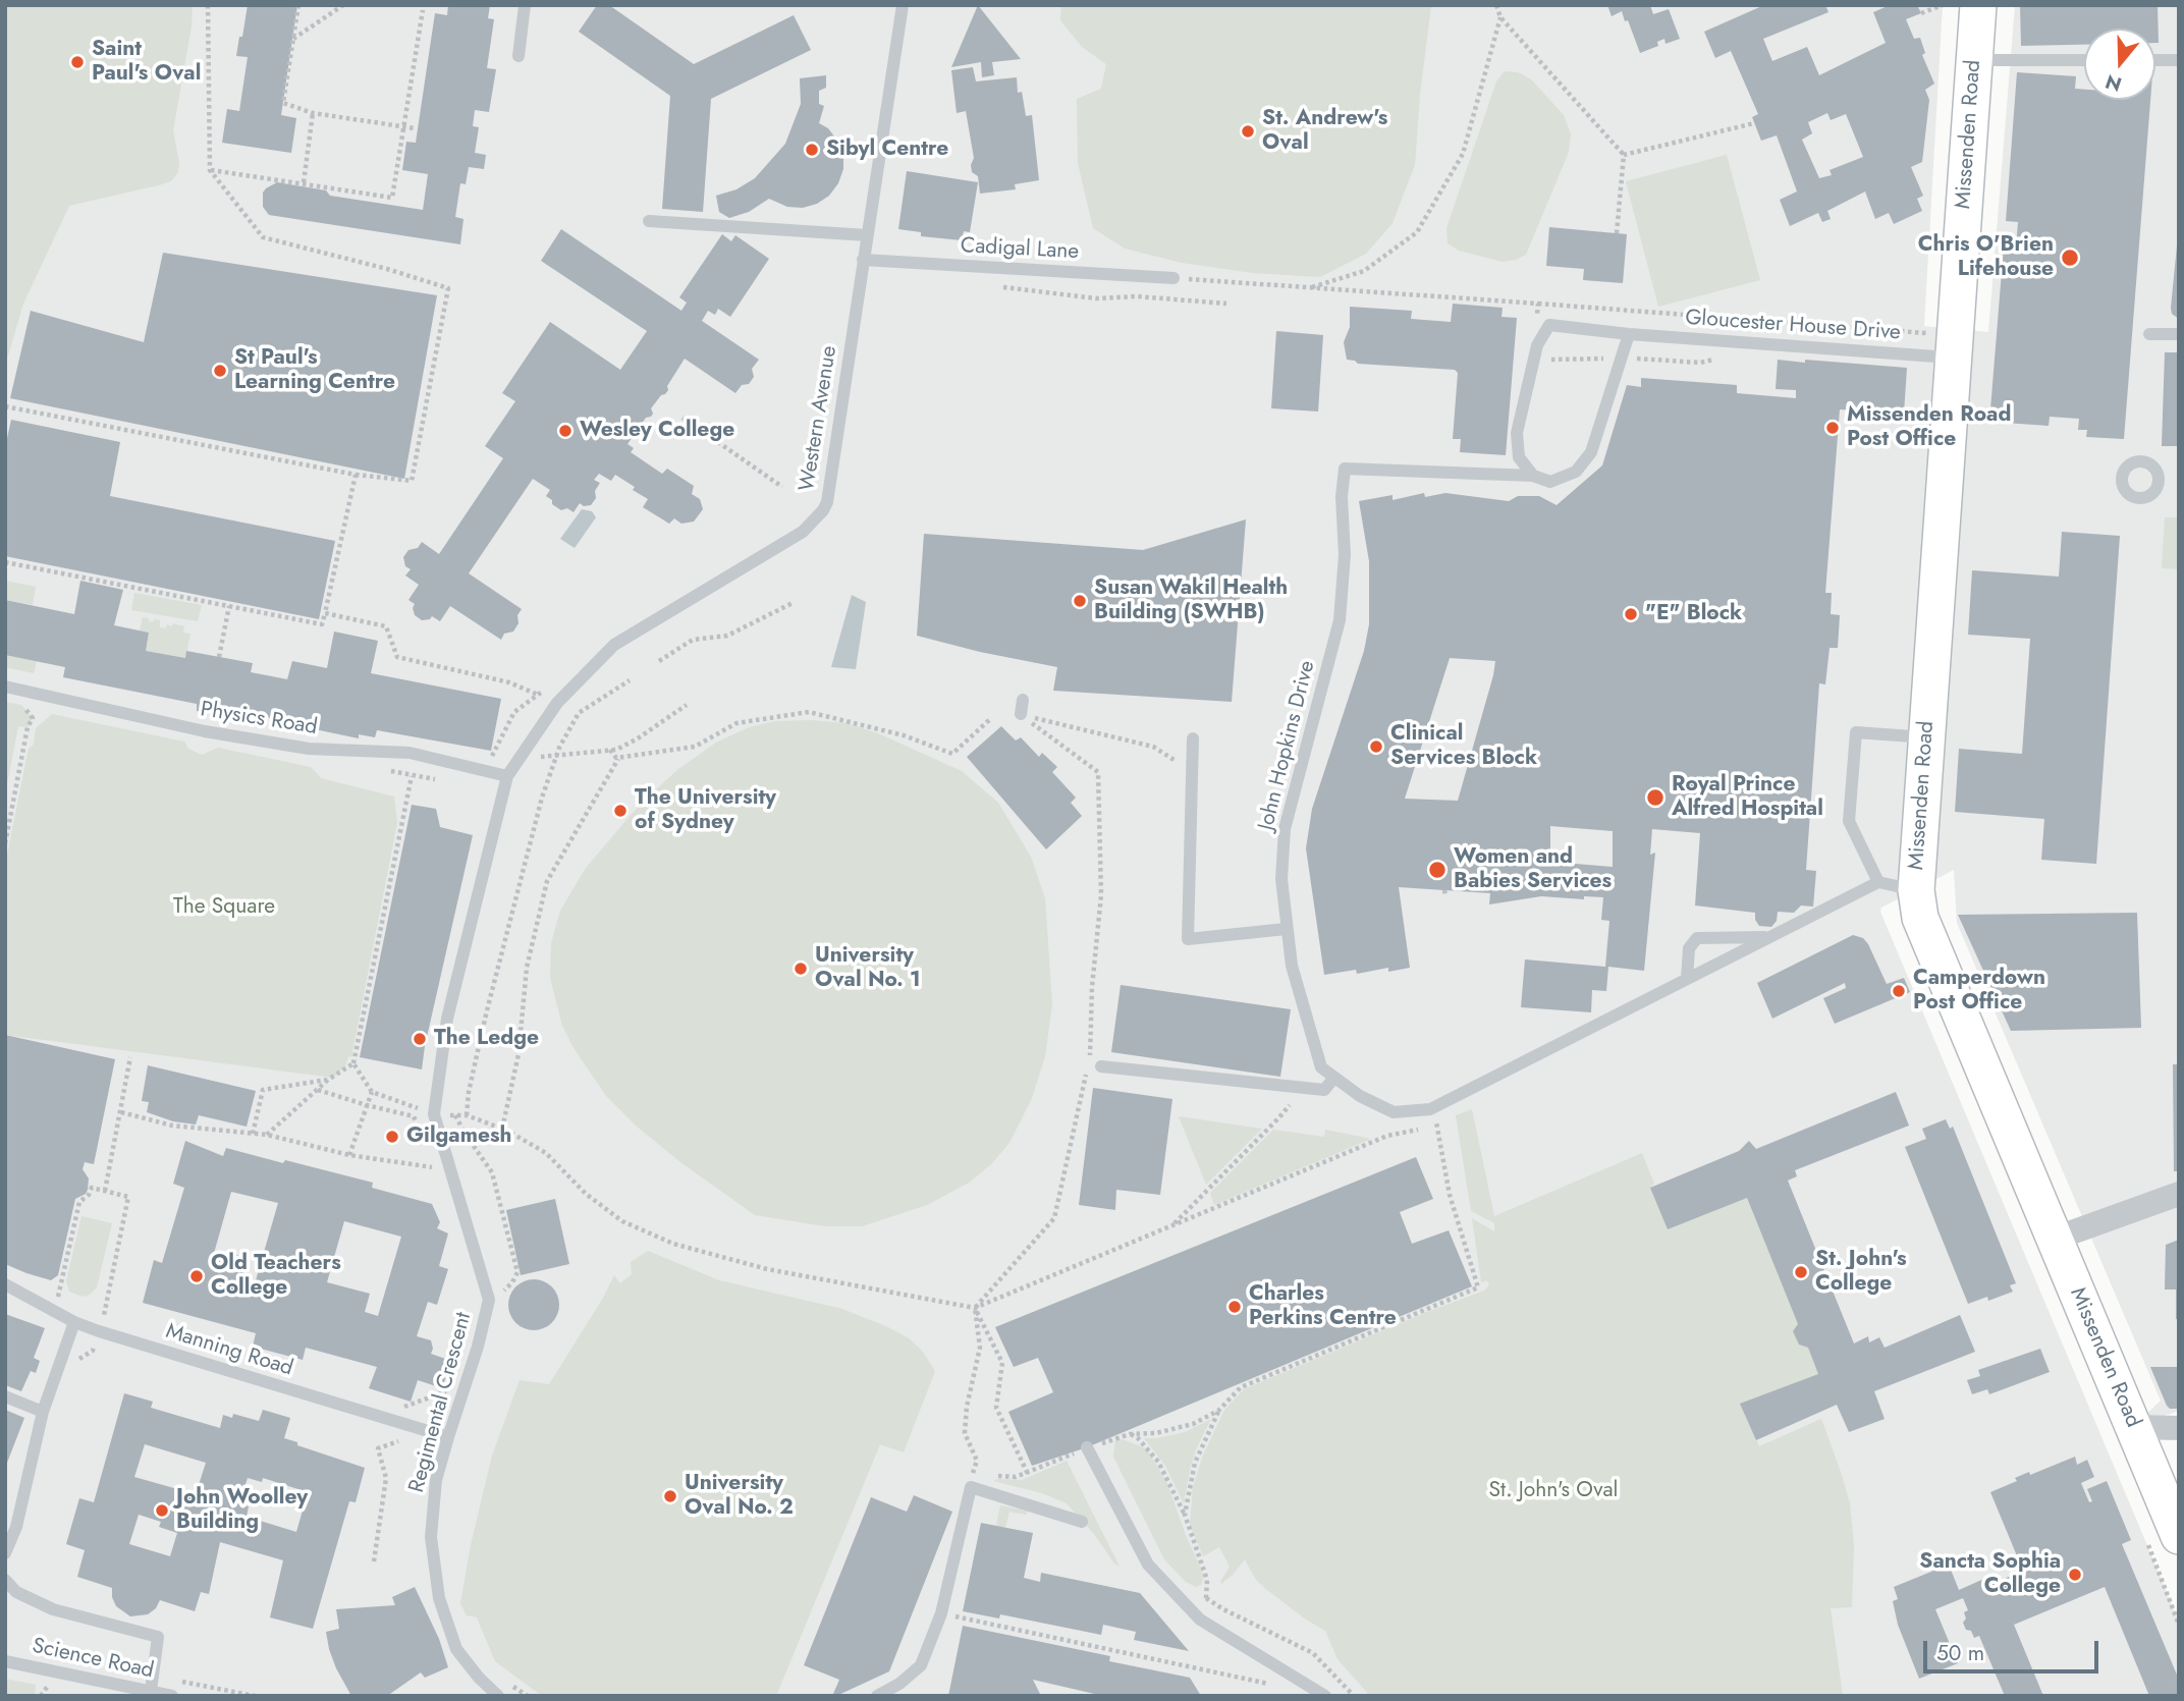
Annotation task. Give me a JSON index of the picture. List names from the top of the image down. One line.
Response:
{"streets":{"street":["Missenden Road"],"lane":["Cadigal Lane","Gloucester House Drive","Western Avenue","Physics Road","John Hopkins Drive","Manning Road","Regimental Crescent","Science Road"]},"crossings":[["Missenden Road","Gloucester House Drive"],["Cadigal Lane","Western Avenue"],["Western Avenue","Regimental Crescent"],["Physics Road","Regimental Crescent"],["Manning Road","Regimental Crescent"]],"parks":["The Square","St. John's Oval"],"places":["Saint Paul's Oval","St. Andrew's Oval","Sibyl Centre","Chris O'Brien Lifehouse","St Paul's Learning Centre","Missenden Road Post Office","Wesley College","Susan Wakil Health Building (SWHB)","\"E\" Block","Clinical Services Block","Royal Prince Alfred Hospital","The University of Sydney","Women and Babies Services","University Oval No. 1","Camperdown Post Office","The Ledge","Gilgamesh","St. John's College","Old Teachers College","Charles Perkins Centre","University Oval No. 2","John Woolley Building","Sancta Sophia College"],"scale_bar":"50 m","north":"bottom"}
